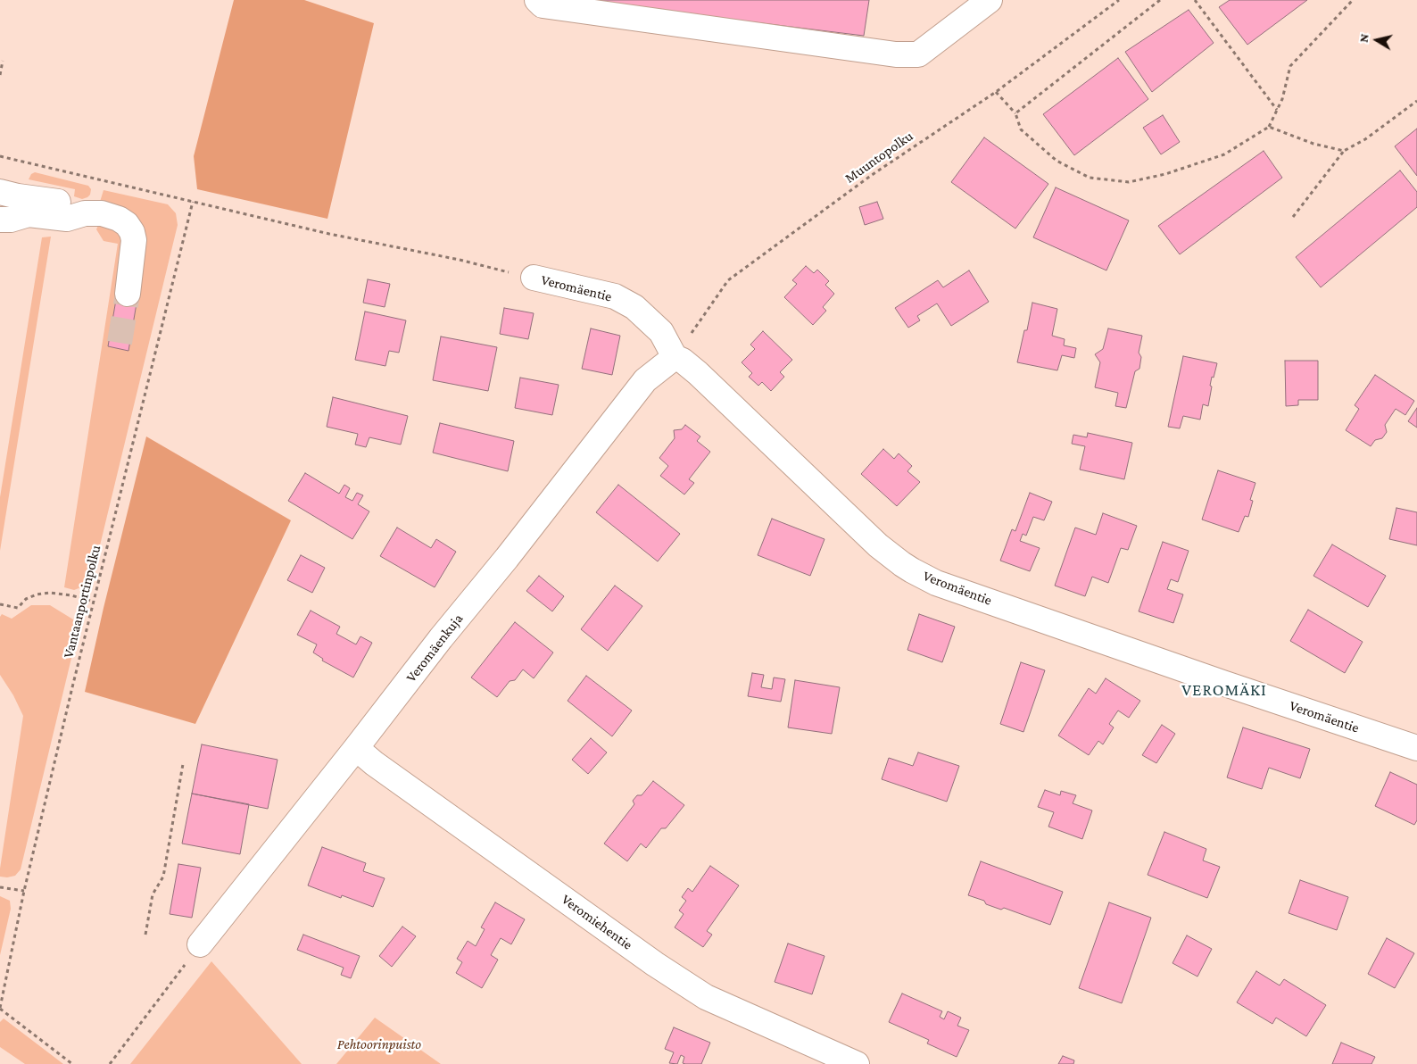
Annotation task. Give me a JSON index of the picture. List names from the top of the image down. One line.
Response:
{"streets":{"street":["Veromäentie","Veromäenkuja","Veromiehentie"],"path":["Muuntopolku","Vantaanportinpolku"]},"crossings":[["Muuntopolku","Veromäentie"],["Muuntopolku","Veromäenkuja"],["Veromäentie","Veromäenkuja"],["Veromäenkuja","Veromiehentie"]],"districts":["VEROMÄKI"],"parks":["Pehtoorinpuisto"],"north":"left"}
